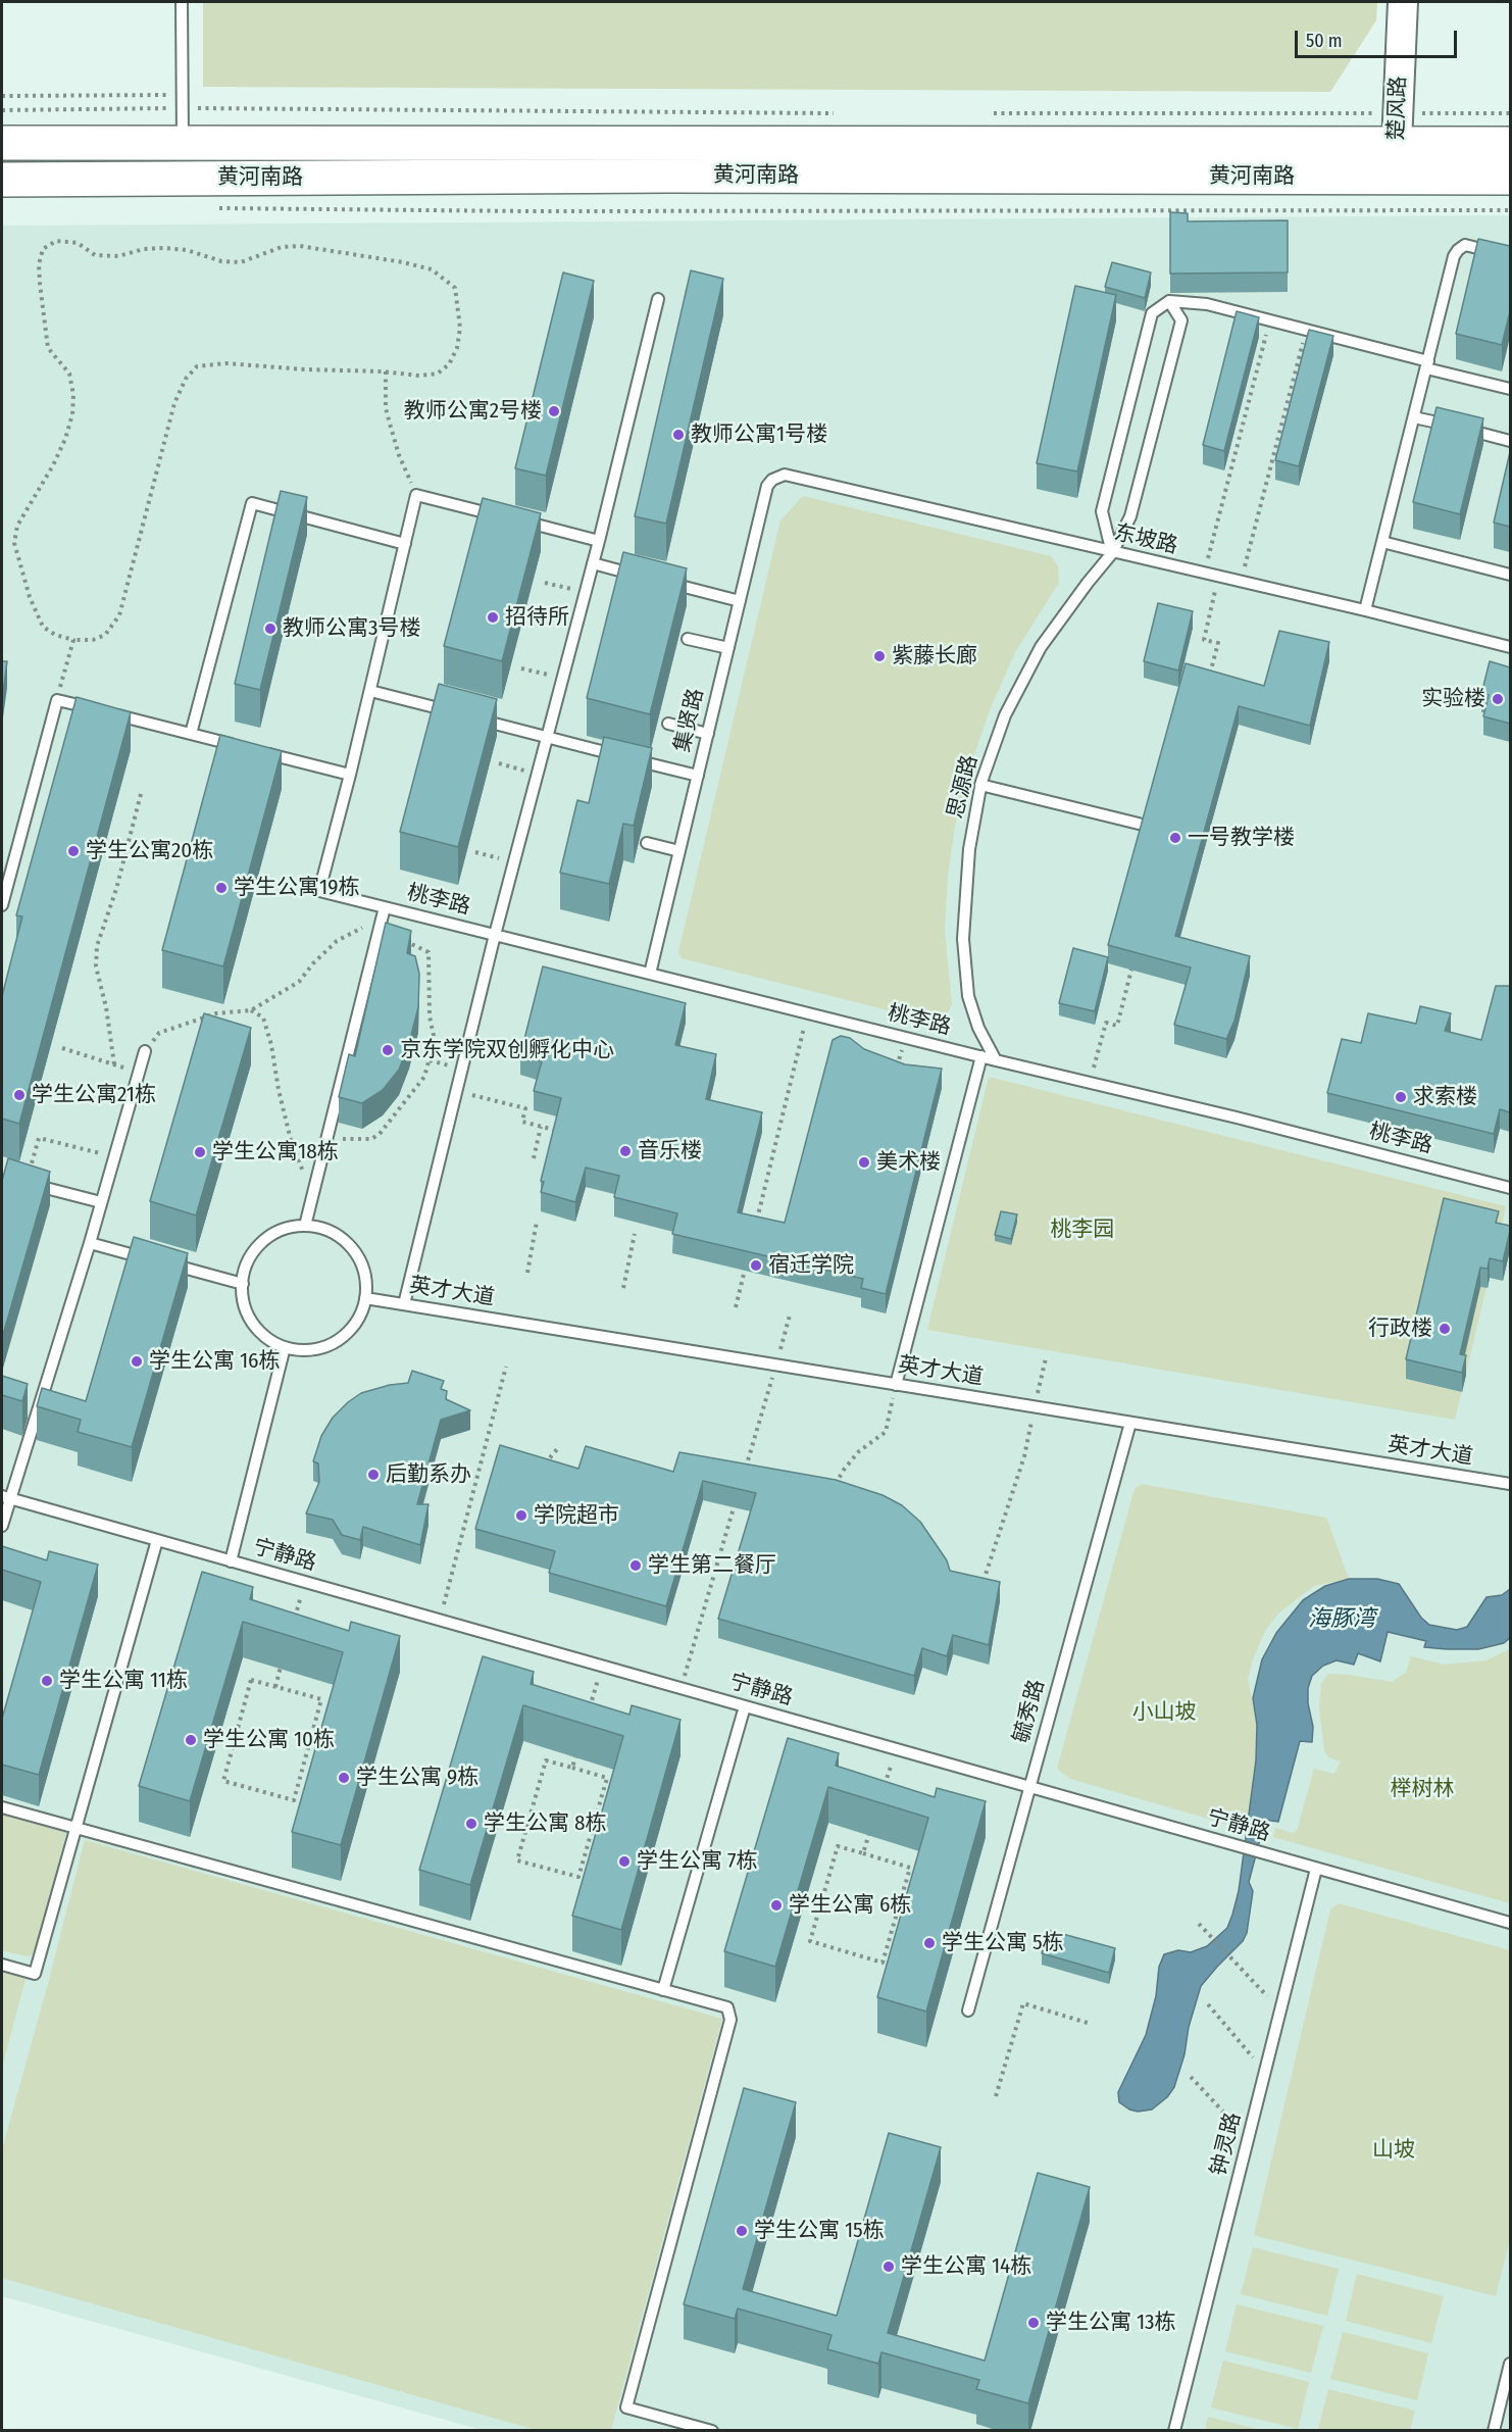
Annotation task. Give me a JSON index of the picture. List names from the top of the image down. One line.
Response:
{"streets":{"main road":["黄河南路"],"street":["楚风路"],"lane":["东坡路","集贤路","思源路","桃李路","英才大道","宁静路","毓秀路","钟灵路"]},"crossings":[["楚风路","黄河南路"],["东坡路","集贤路"],["东坡路","思源路"],["集贤路","桃李路"],["思源路","桃李路"],["英才大道","毓秀路"],["宁静路","毓秀路"],["宁静路","钟灵路"]],"water":["海豚湾"],"parks":["桃李园","小山坡","榉树林","山坡"],"places":["教师公寓2号楼","教师公寓1号楼","招待所","教师公寓3号楼","紫藤长廊","实验楼","一号教学楼","学生公寓20栋","学生公寓19栋","京东学院双创孵化中心","学生公寓21栋","求索楼","音乐楼","学生公寓18栋","美术楼","宿迁学院","行政楼","学生公寓 16栋","后勤系办","学院超市","学生第二餐厅","学生公寓 11栋","学生公寓 10栋","学生公寓 9栋","学生公寓 8栋","学生公寓 7栋","学生公寓 6栋","学生公寓 5栋","学生公寓 15栋","学生公寓 14栋","学生公寓 13栋"],"scale_bar":"50 m"}
